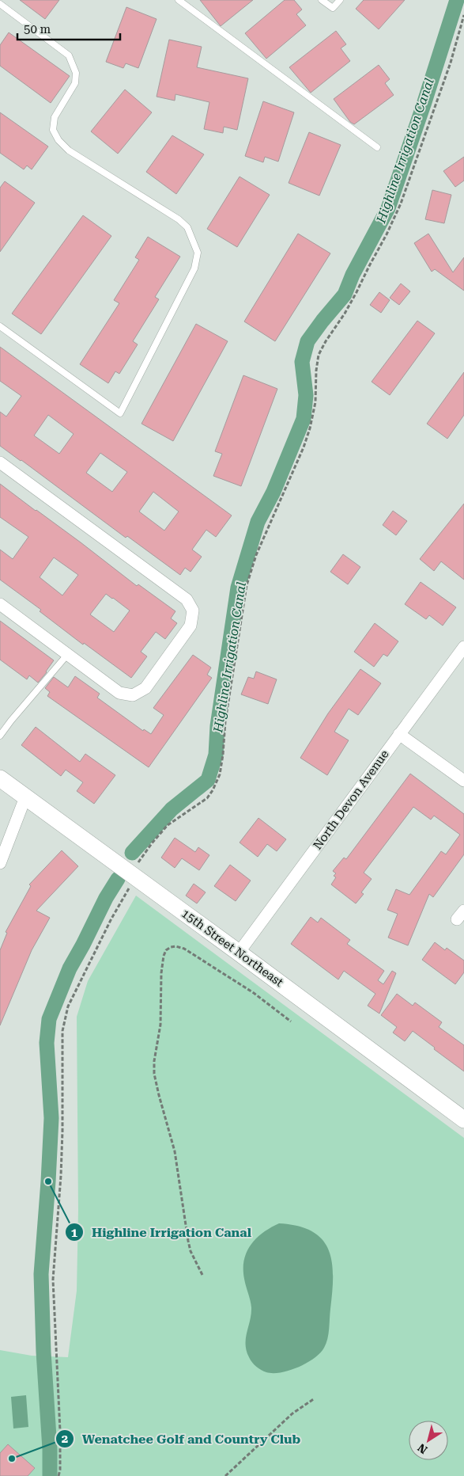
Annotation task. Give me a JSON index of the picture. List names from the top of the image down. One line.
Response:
{"streets":{"street":["North Devon Avenue","15th Street Northeast"]},"crossings":[["North Devon Avenue","15th Street Northeast"]],"water":["Highline Irrigation Canal"],"places":["Highline Irrigation Canal","Wenatchee Golf and Country Club"],"scale_bar":"50 m","north":"bottom left"}
